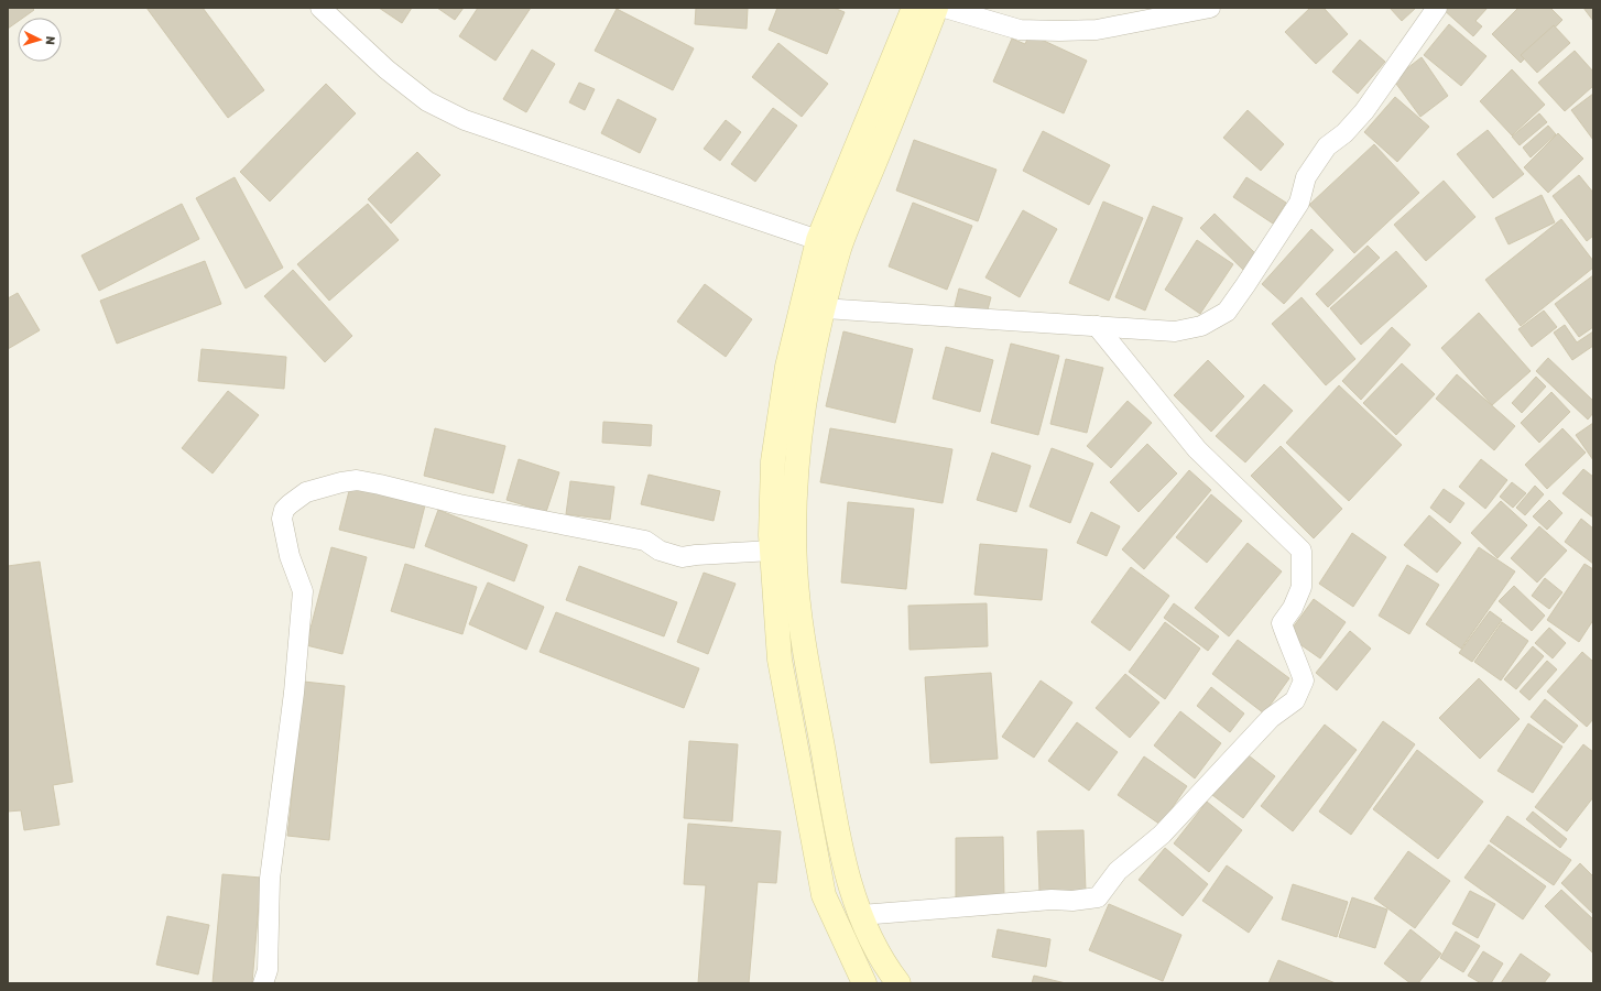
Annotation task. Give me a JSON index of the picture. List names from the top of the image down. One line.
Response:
{"north":"right"}
